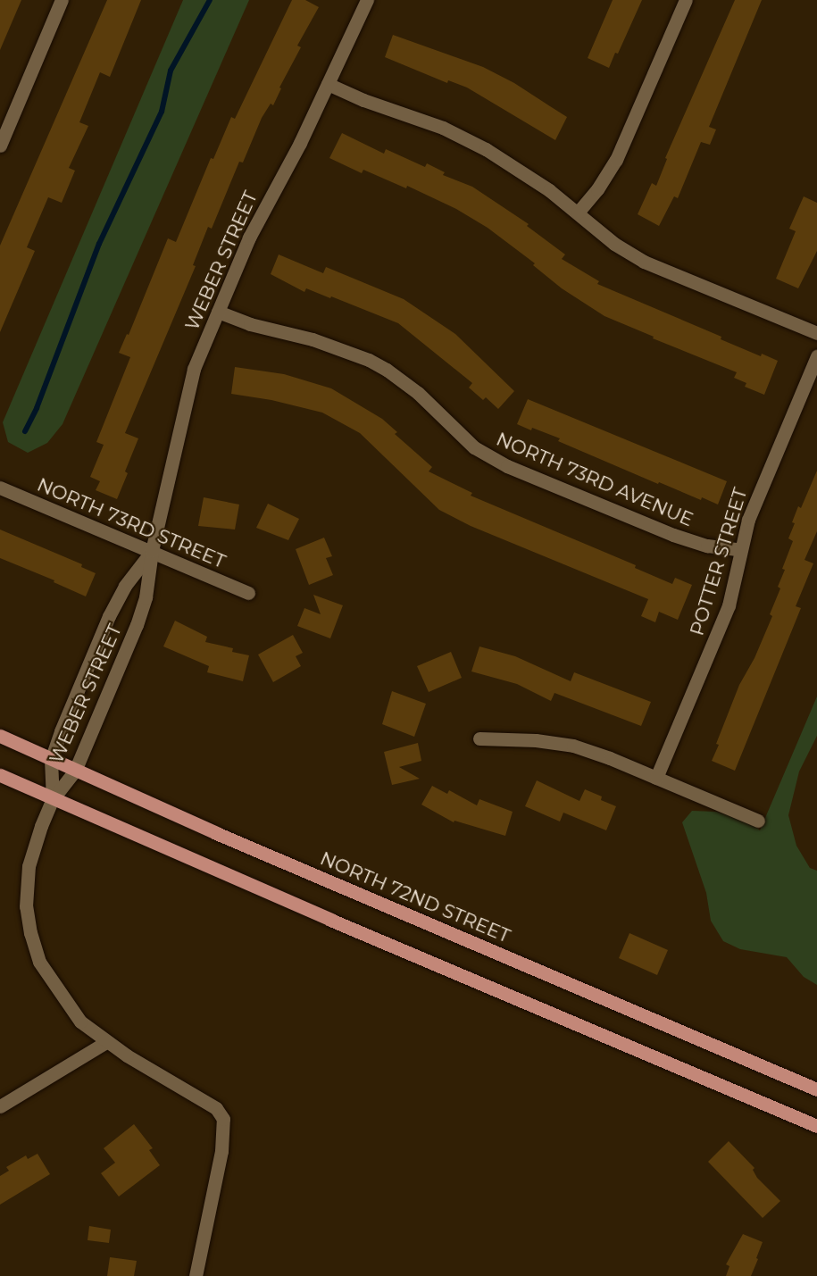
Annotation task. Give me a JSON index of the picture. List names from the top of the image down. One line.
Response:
{"streets":{"main road":["NORTH 72ND STREET"],"street":["WEBER STREET","NORTH 73RD AVENUE","NORTH 73RD STREET","POTTER STREET"]},"crossings":[["WEBER STREET","NORTH 73RD AVENUE"],["WEBER STREET","NORTH 73RD STREET"],["WEBER STREET","NORTH 72ND STREET"],["NORTH 73RD AVENUE","POTTER STREET"]]}
